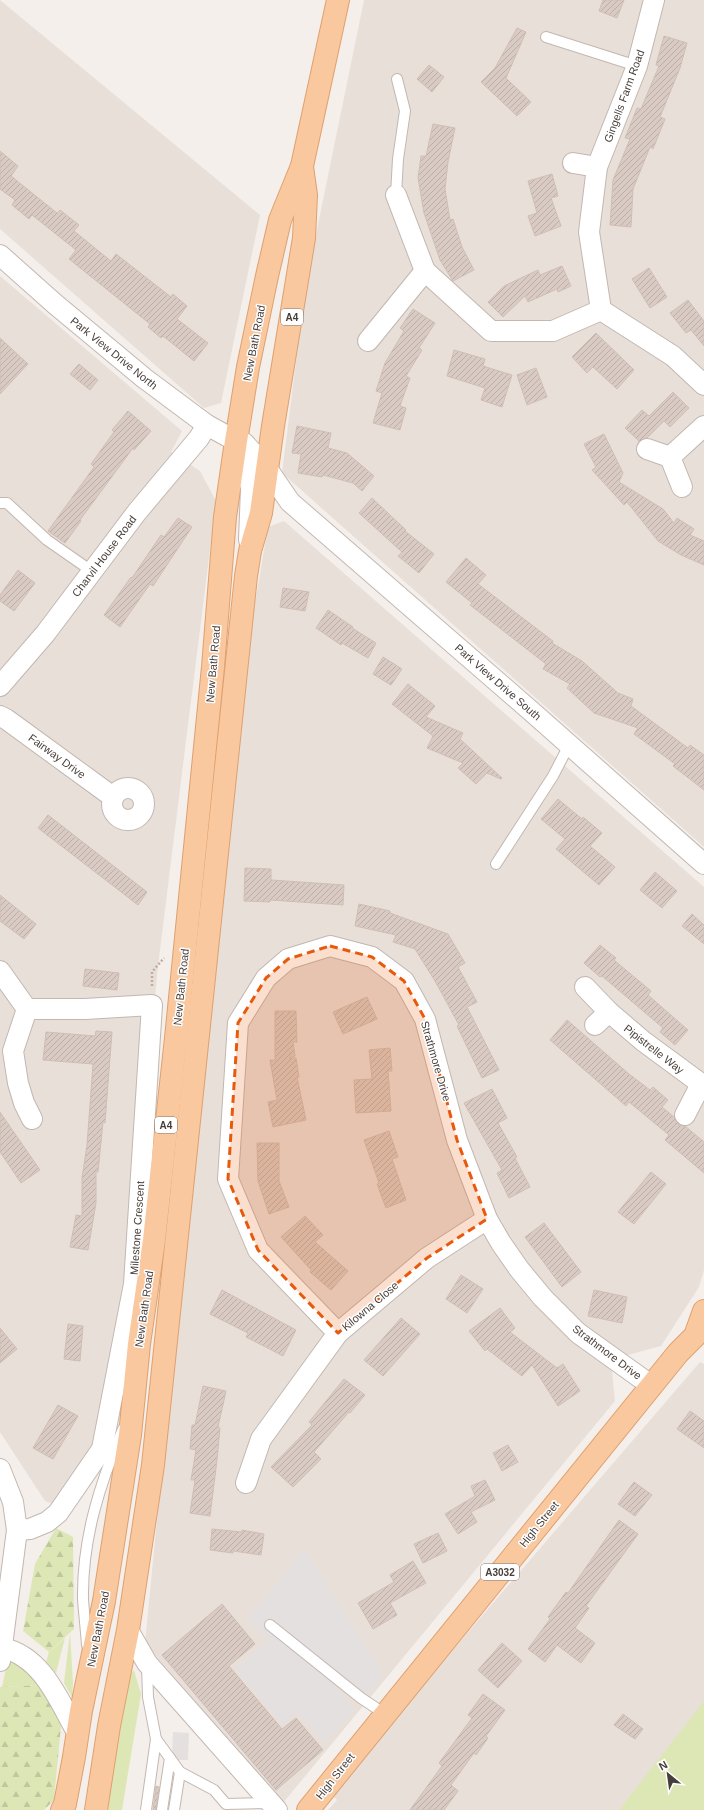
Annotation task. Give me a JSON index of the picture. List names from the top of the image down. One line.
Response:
{"streets":{"main road":["A4","New Bath Road","High Street","A3032"],"street":["Gingells Farm Road","Park View Drive North","Charvil House Road","Park View Drive South","Fairway Drive","Pipistrelle Way","Strathmore Drive","Milestone Crescent","Kilowna Close"]},"crossings":[["New Bath Road","Park View Drive North"],["New Bath Road","Park View Drive South"],["Park View Drive North","Charvil House Road"],["Park View Drive North","Park View Drive South"],["Strathmore Drive","Kilowna Close"],["Strathmore Drive","High Street"]],"north":"top left"}
